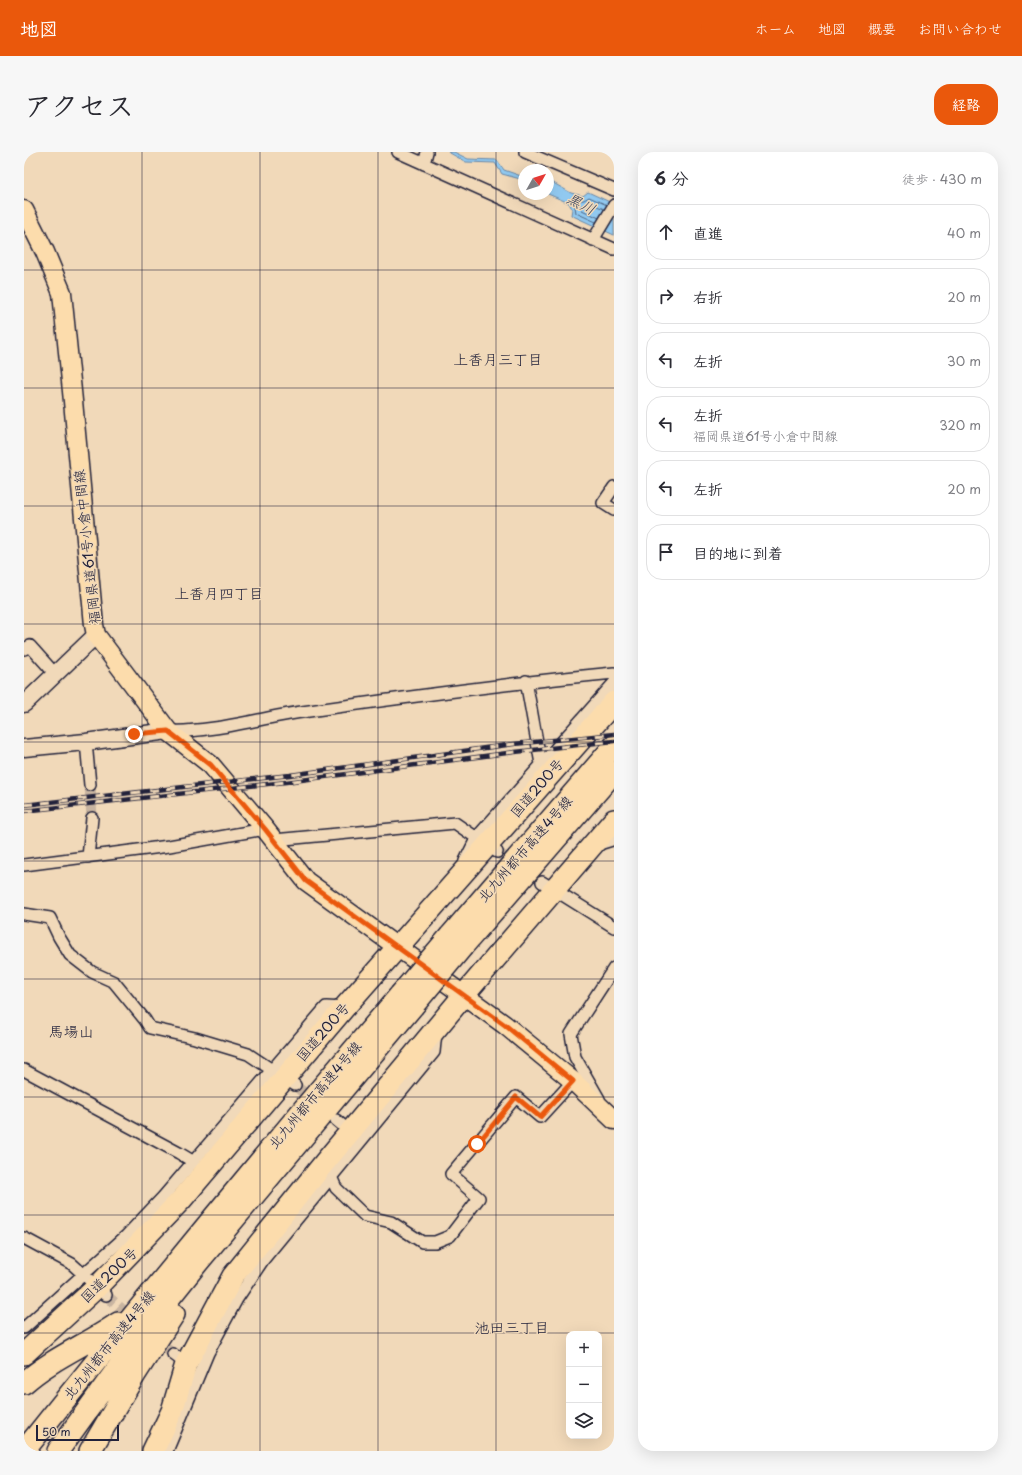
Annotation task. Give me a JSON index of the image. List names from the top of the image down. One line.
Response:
{"streets":{"highway":["国道200号","北九州都市高速4号線"],"main road":["福岡県道61号小倉中間線"]},"crossings":[["福岡県道61号小倉中間線","国道200号"]],"districts":["上香月三丁目","上香月四丁目","馬場山","池田三丁目"],"water":["黒川"],"scale_bar":"50 m","north":"top right","page":{"header":"地図","nav":["ホーム","地図","概要","お問い合わせ"],"title":"アクセス","buttons":"経路","heading":["6 分","徒歩 · 430 m"],"list":[["直進","40 m"],["右折","20 m"],["左折","30 m"],["左折","福岡県道61号小倉中間線","320 m"],["左折","20 m"],"目的地に到着"],"map_buttons":["+","−"],"scale":"50 m"}}
